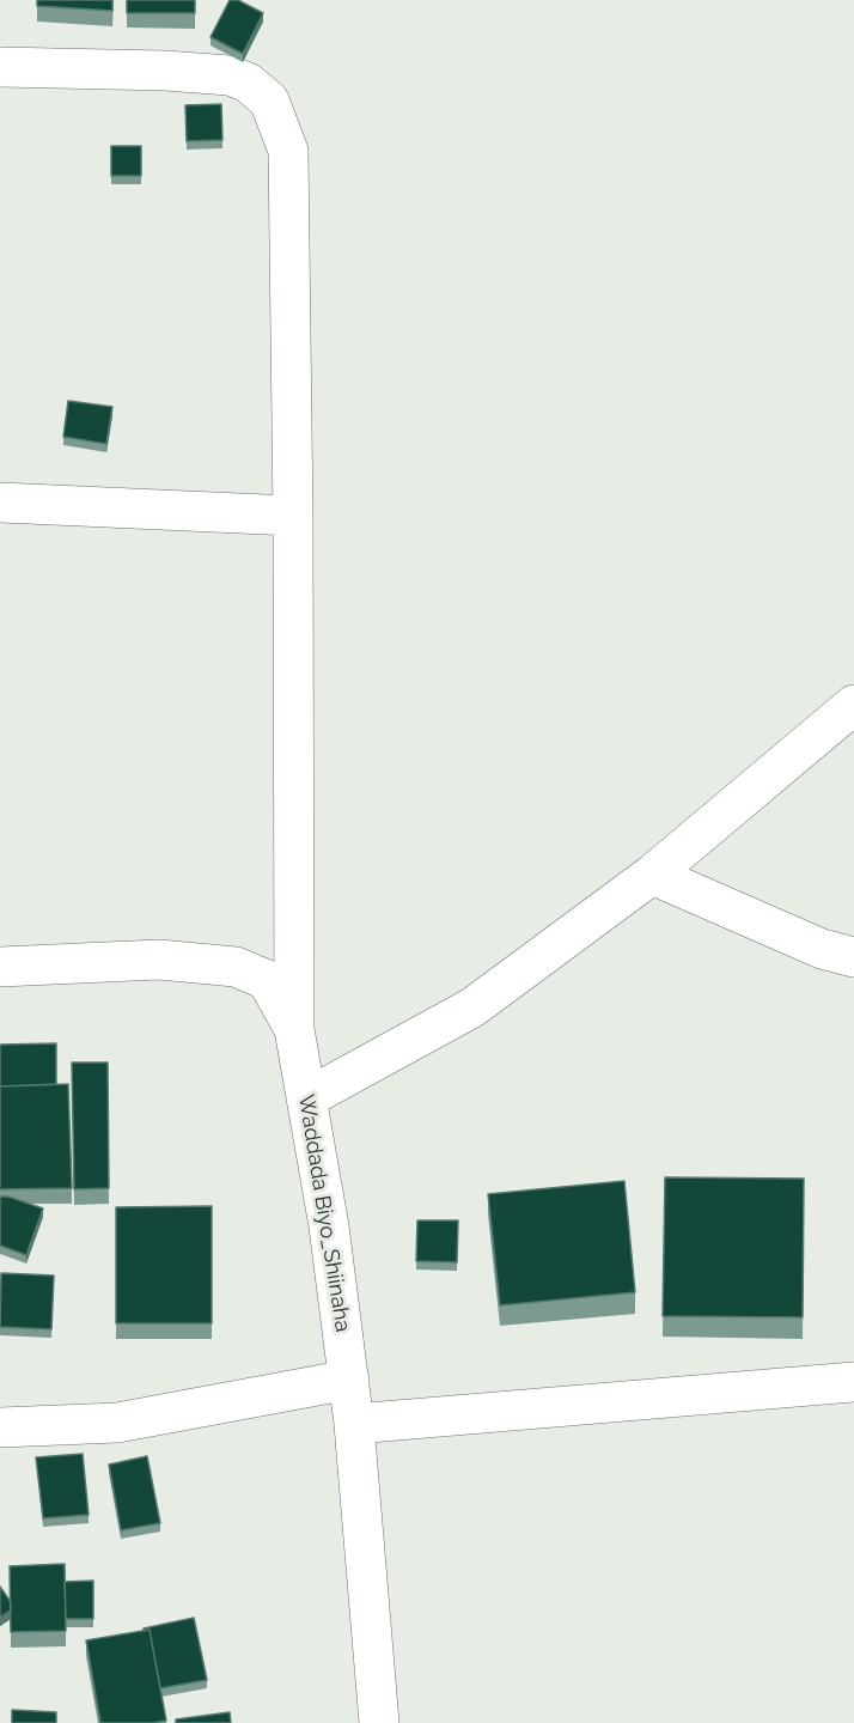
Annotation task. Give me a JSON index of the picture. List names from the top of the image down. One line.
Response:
{"streets":{"street":["Waddada Biyo_Shiinaha"]}}
